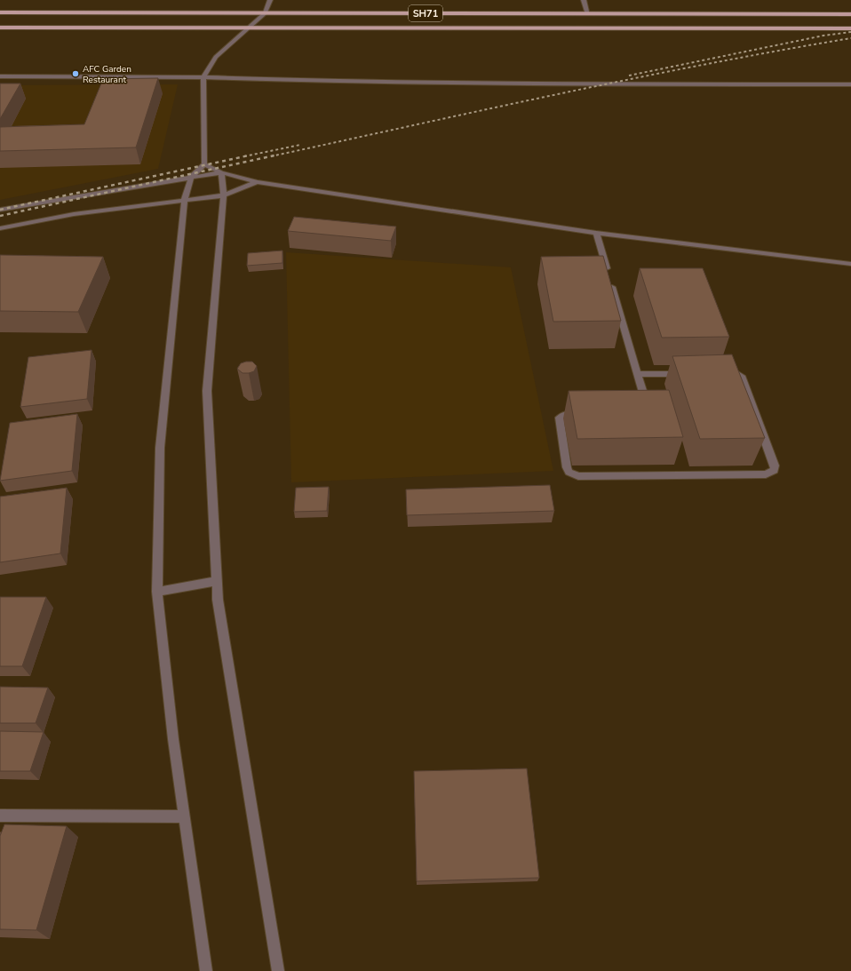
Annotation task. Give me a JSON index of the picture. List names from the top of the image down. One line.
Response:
{"streets":{"main road":["SH71"]},"places":["AFC Garden Restaurant"]}
